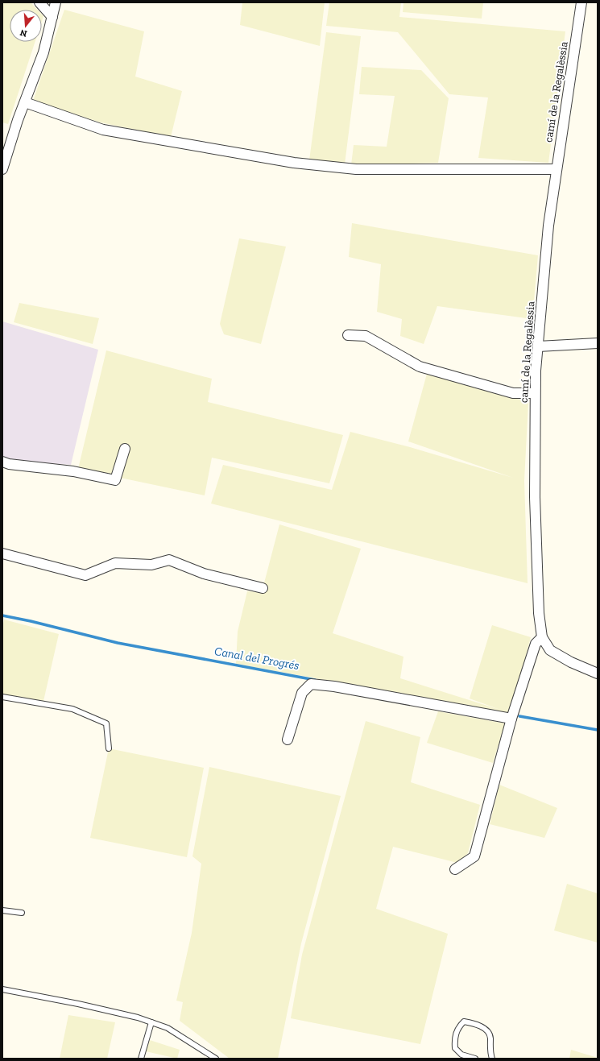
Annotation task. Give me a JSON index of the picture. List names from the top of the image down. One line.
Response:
{"streets":{"street":["camí de la Regalèssia"]},"water":["Canal del Progrés"],"north":"bottom"}
